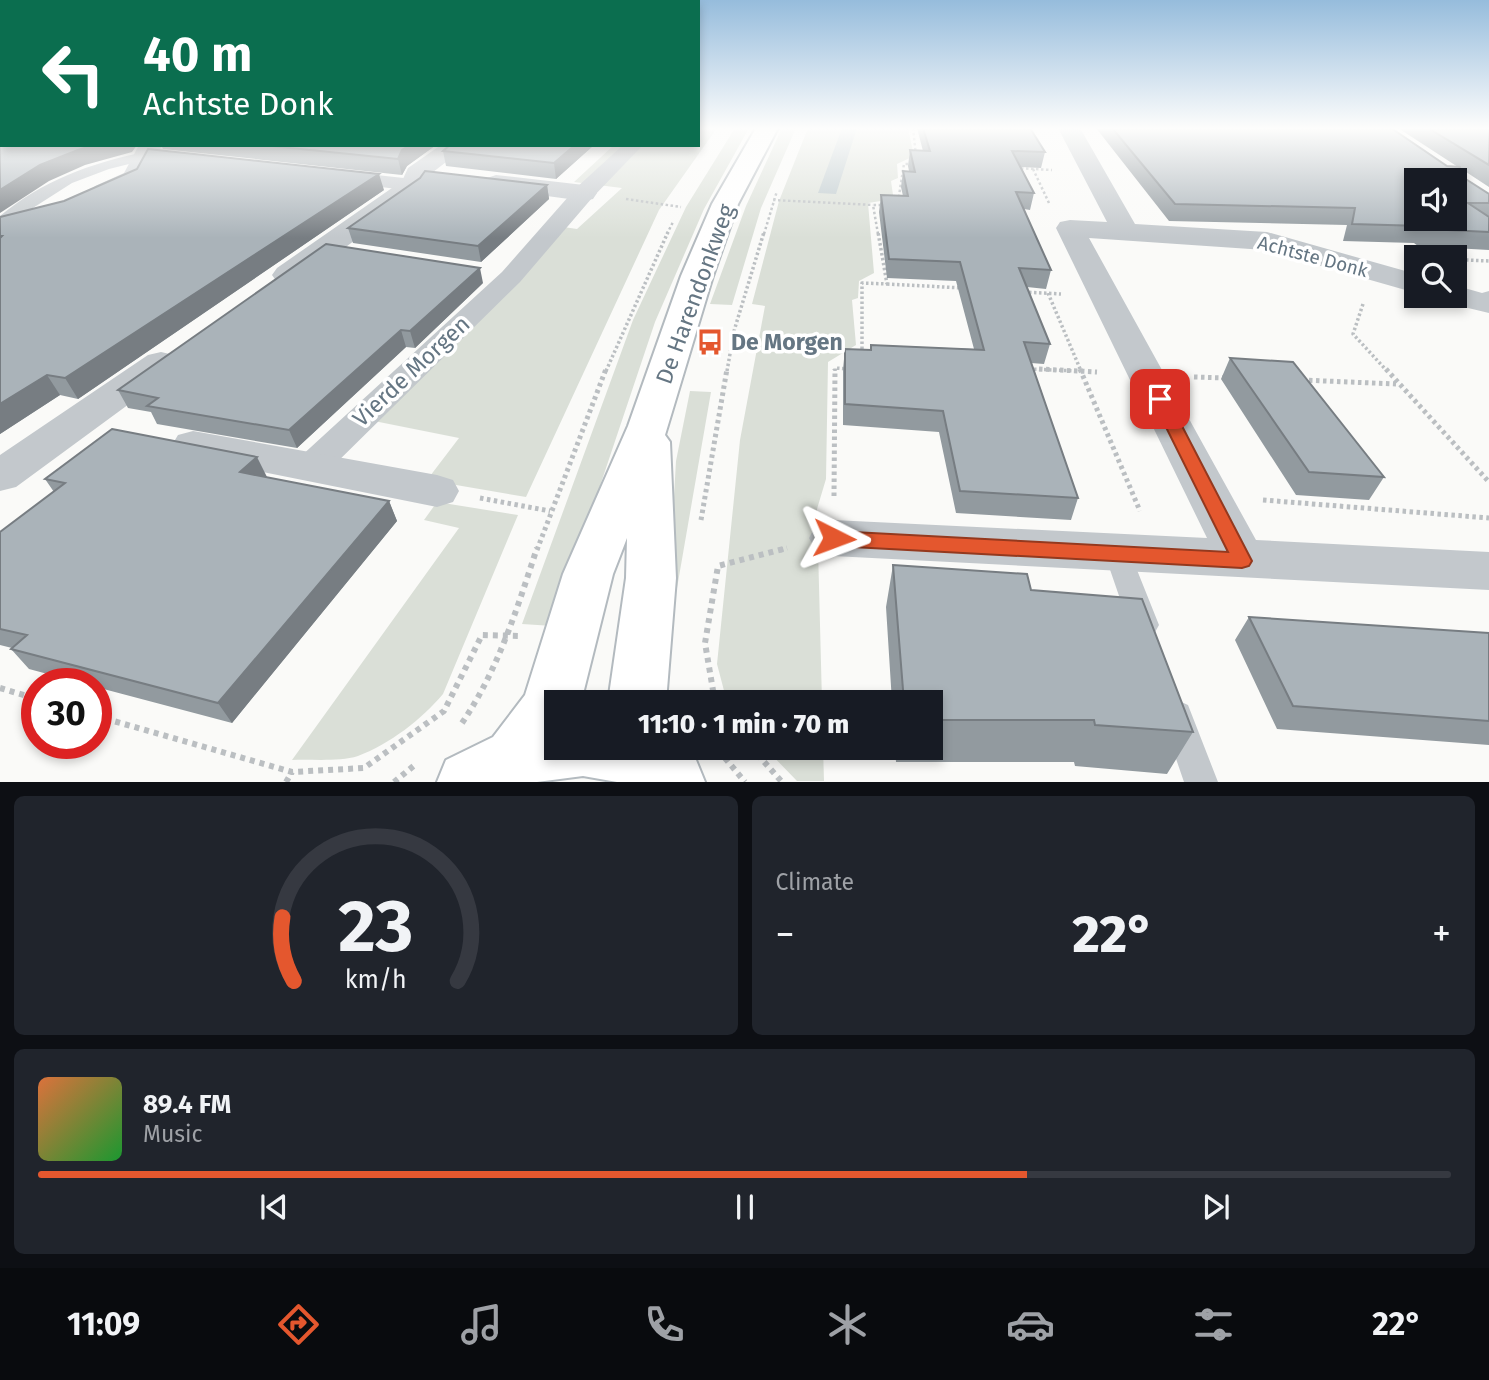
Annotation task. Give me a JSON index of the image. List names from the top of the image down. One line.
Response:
{"streets":{"main road":["De Harendonkweg"],"street":["Achtste Donk","Vierde Morgen"]},"places":{"bus stop":["De Morgen"]},"page":{"turn":["40 m","Achtste Donk"],"limit":"30","trip":"11:10 · 1 min · 70 m","tile":"Climate","heat":["−","22°","+"],"song":["89.4 FM","Music"],"tabs":["11:09","22°"],"gauge":["23","km/h"]}}
